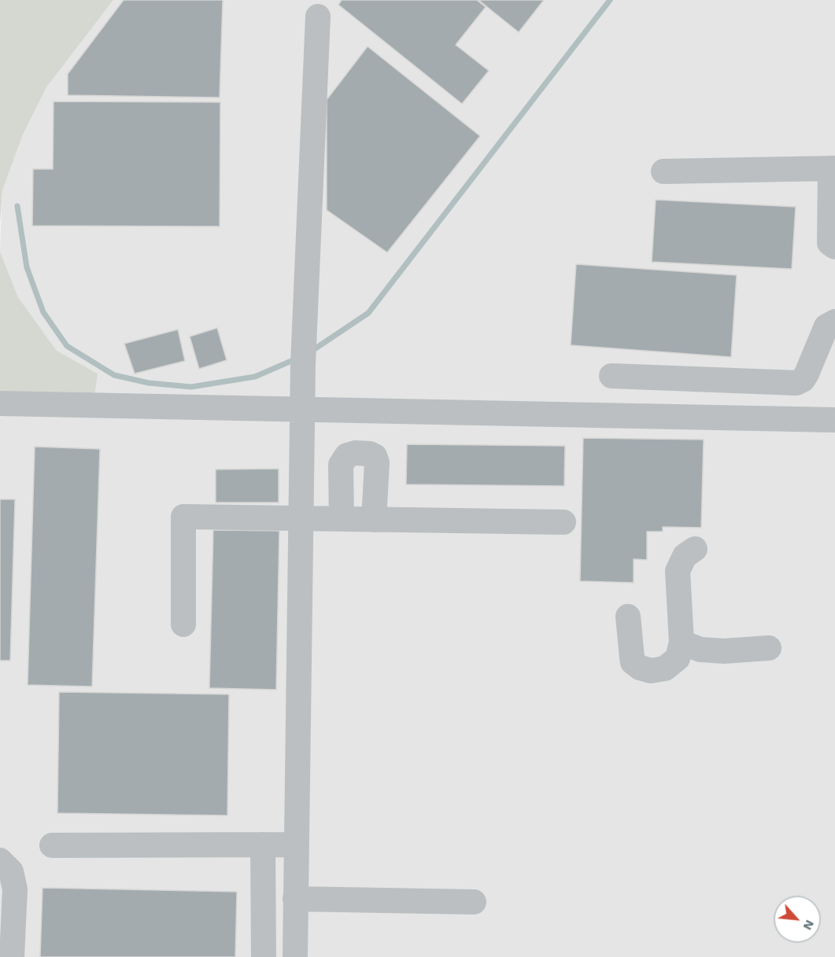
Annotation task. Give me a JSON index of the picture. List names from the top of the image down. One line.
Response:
{"north":"bottom right"}
